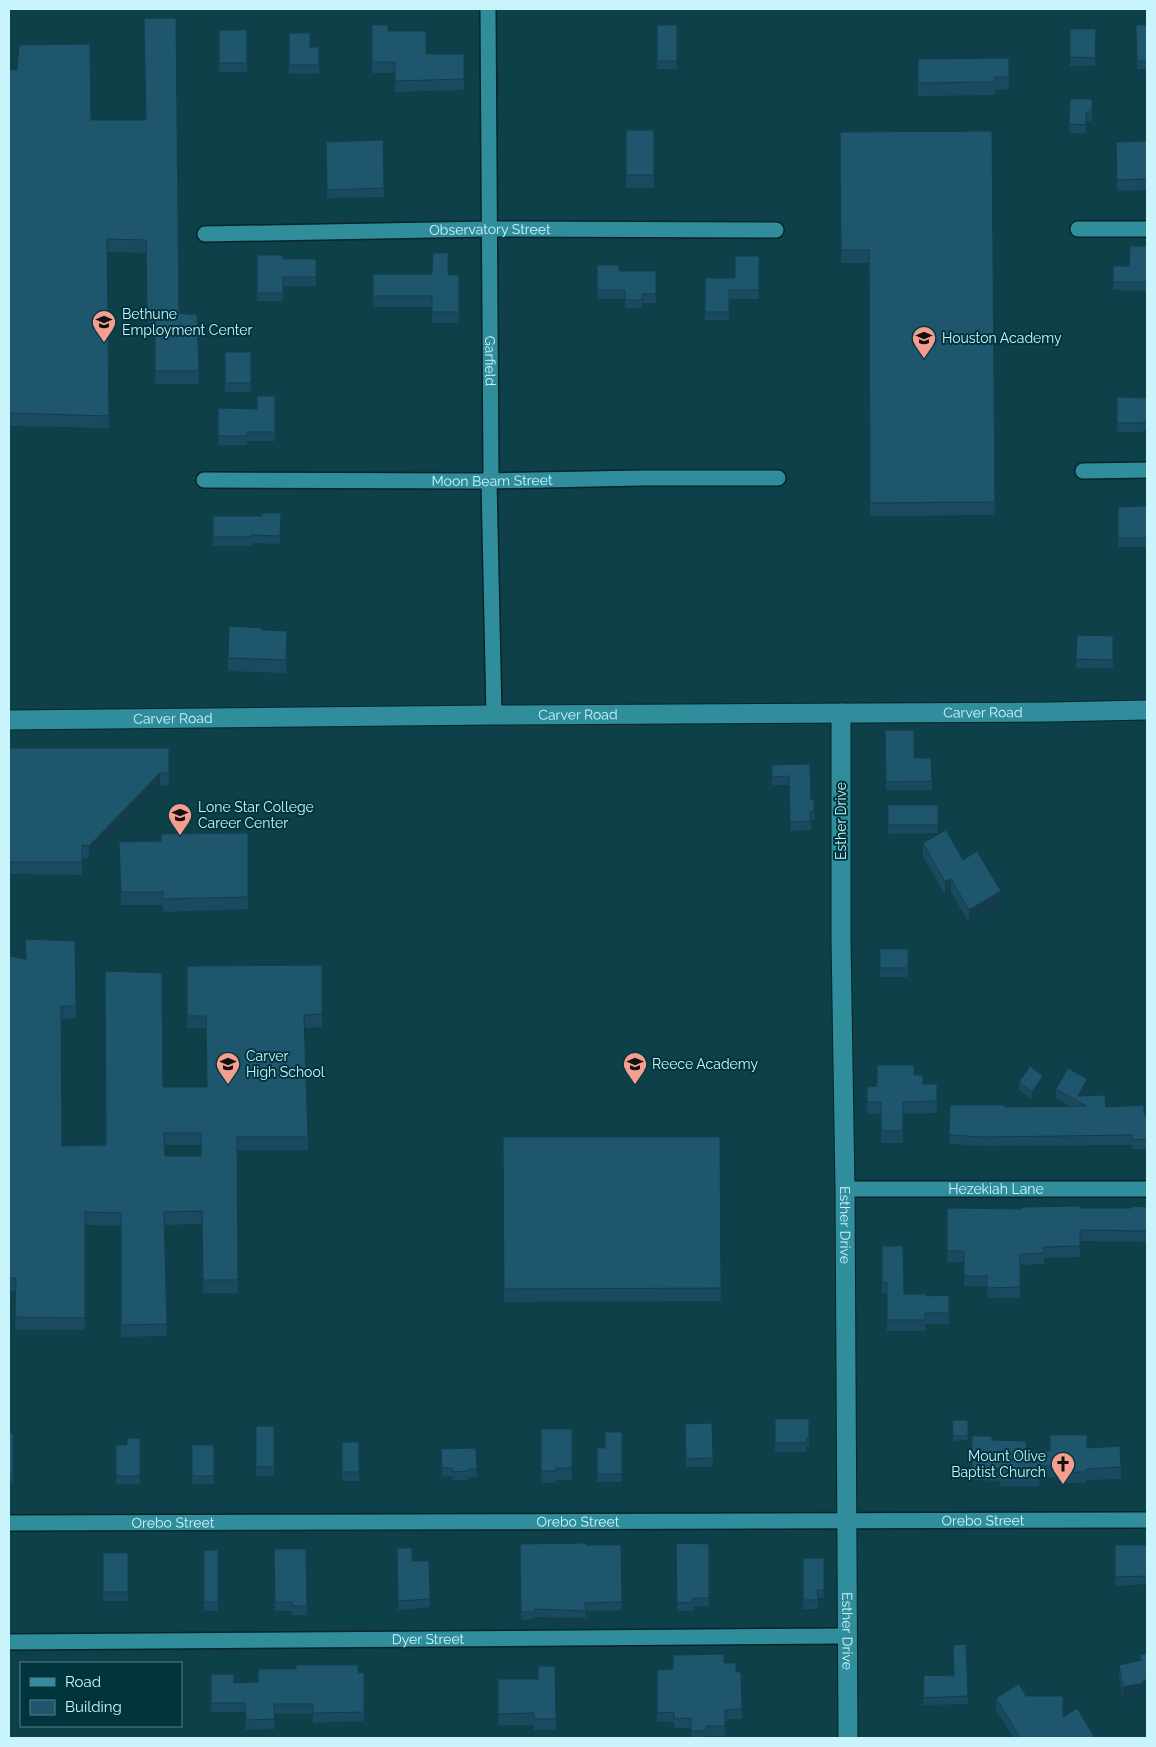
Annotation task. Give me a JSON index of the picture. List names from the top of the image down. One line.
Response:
{"streets":{"street":["Observatory Street","Garfield","Moon Beam Street","Carver Road","Esther Drive","Hezekiah Lane","Orebo Street","Dyer Street"]},"crossings":[["Observatory Street","Garfield"],["Garfield","Moon Beam Street"],["Garfield","Carver Road"],["Carver Road","Esther Drive"],["Esther Drive","Hezekiah Lane"],["Esther Drive","Orebo Street"],["Esther Drive","Dyer Street"]],"places":{"school or university":["Bethune Employment Center","Houston Academy","Lone Star College Career Center","Carver High School","Reece Academy"],"church":["Mount Olive Baptist Church"]},"legend":["Road","Building"]}
